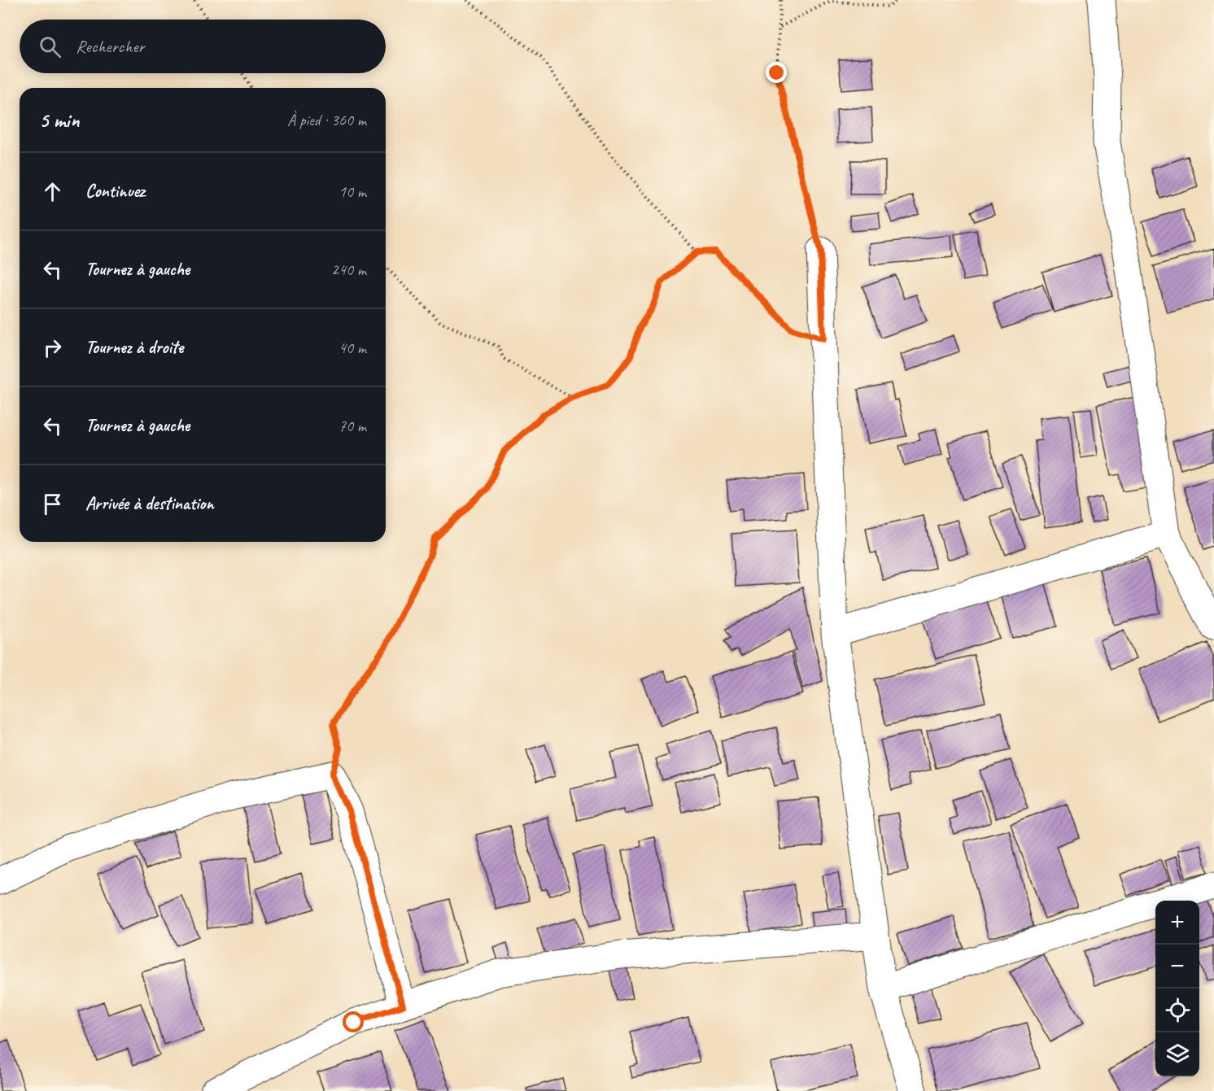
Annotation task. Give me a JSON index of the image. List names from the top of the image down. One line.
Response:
{"page":{"search":"Rechercher","heading":["5 min","À pied · 360 m"],"list":[["Continuez","10 m"],["Tournez à gauche","240 m"],["Tournez à droite","40 m"],["Tournez à gauche","70 m"],"Arrivée à destination"],"map_buttons":["+","−"]}}
